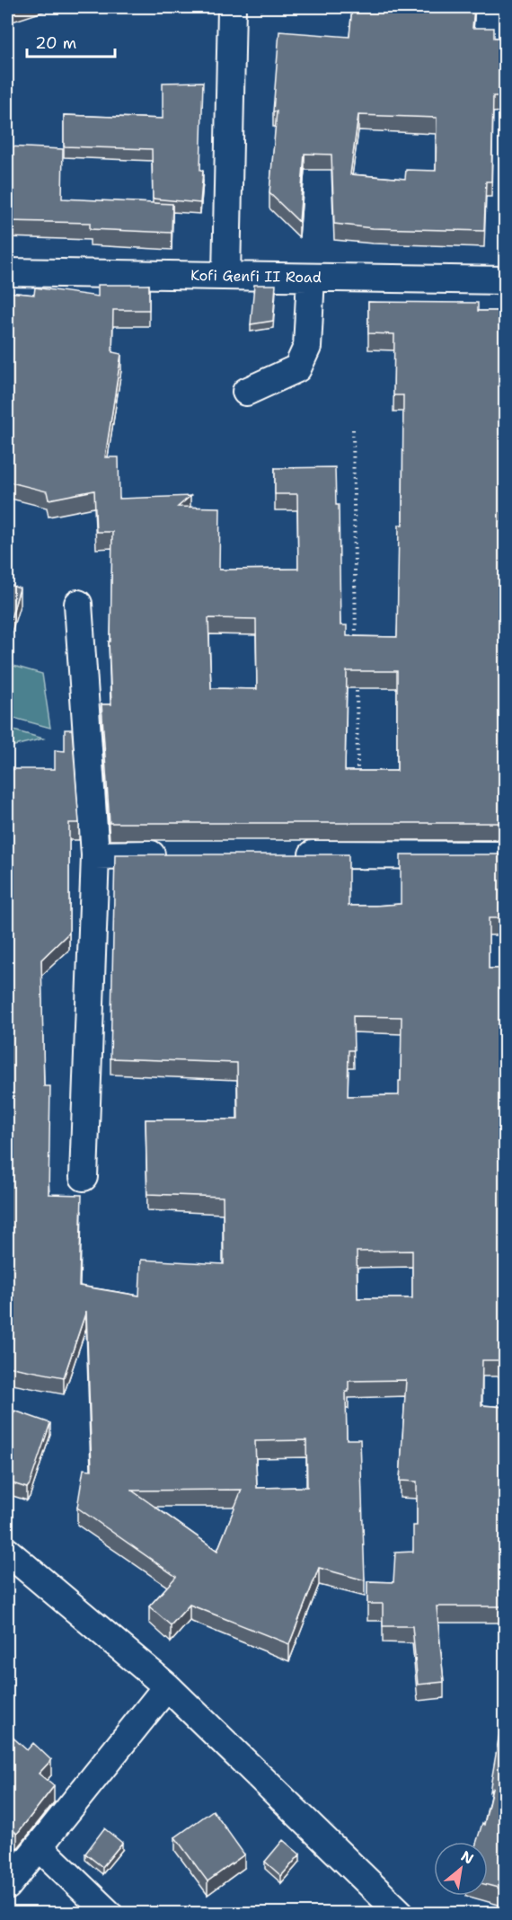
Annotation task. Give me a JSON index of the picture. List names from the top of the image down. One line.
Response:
{"streets":{"street":["Kofi Genfi II Road"]},"scale_bar":"20 m","north":"top right"}
